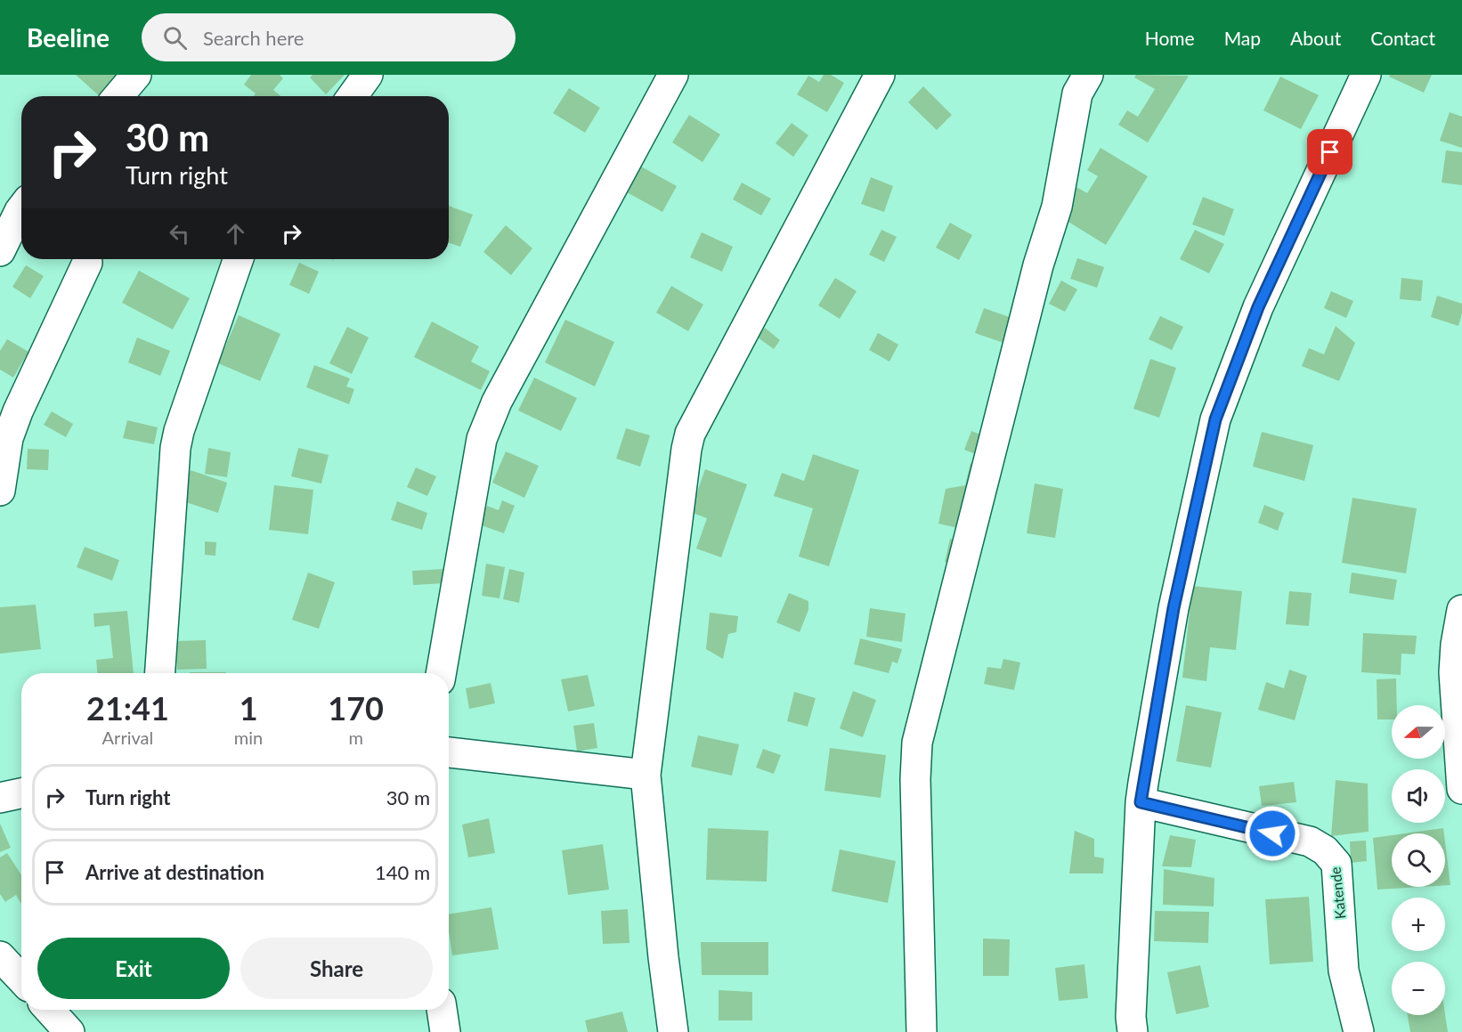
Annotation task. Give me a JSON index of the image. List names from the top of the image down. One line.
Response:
{"streets":{"street":["Katende"]},"north":"left","page":{"header":"Beeline","search":"Search here","nav":["Home","Map","About","Contact"],"turn":["30 m","Turn right"],"eta":["21:41","Arrival","1","min","170","m"],"map_buttons":["+","−"],"list":[{"name":"Turn right","value":"30 m"},{"name":"Arrive at destination","value":"140 m"}],"buttons":["Exit","Share"]}}
